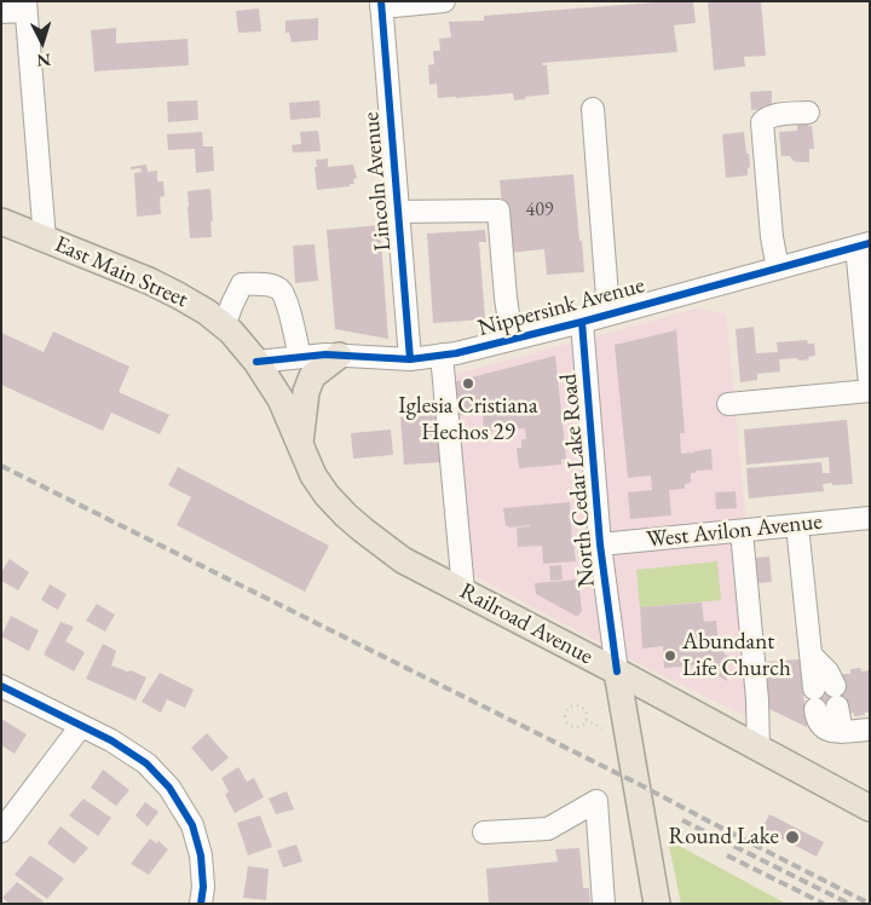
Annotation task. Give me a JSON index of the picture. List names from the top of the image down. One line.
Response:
{"streets":{"main road":["East Main Street","North Cedar Lake Road","Railroad Avenue"],"street":["Lincoln Avenue","Nippersink Avenue","West Avilon Avenue"]},"crossings":[["Lincoln Avenue","Nippersink Avenue"],["East Main Street","Nippersink Avenue"],["East Main Street","Railroad Avenue"],["Nippersink Avenue","North Cedar Lake Road"],["Nippersink Avenue","Railroad Avenue"],["North Cedar Lake Road","West Avilon Avenue"],["North Cedar Lake Road","Railroad Avenue"]],"places":["Iglesia Cristiana Hechos 29","Abundant Life Church","Round Lake"],"house_numbers":["409"],"north":"bottom"}
